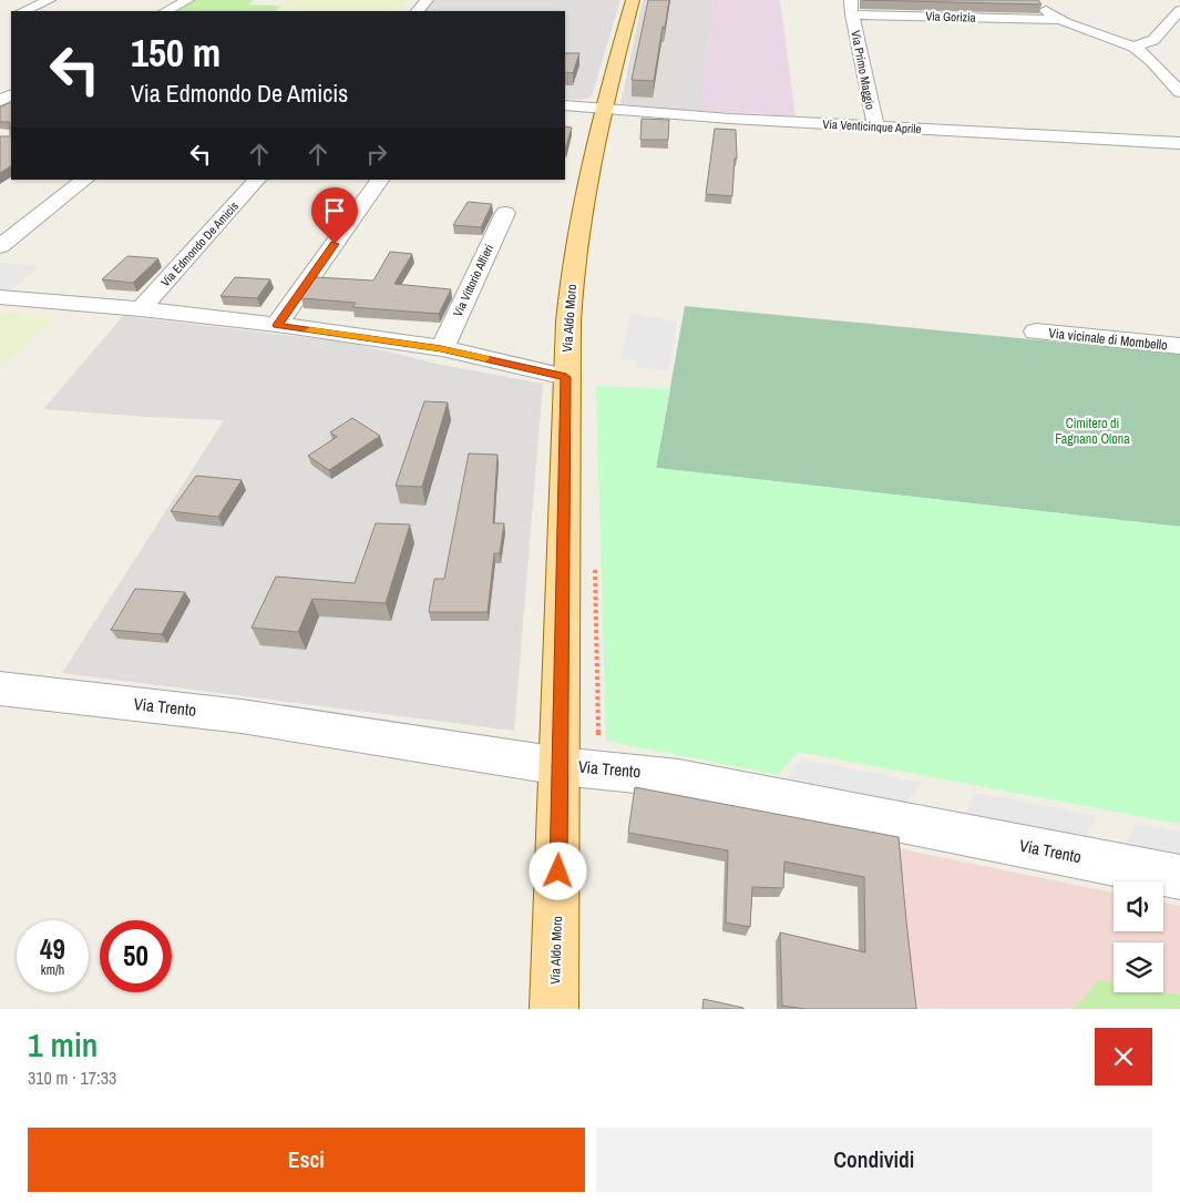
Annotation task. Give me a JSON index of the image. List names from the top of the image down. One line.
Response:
{"streets":{"main road":["Via Aldo Moro"],"street":["Via Gorizia","Via Primo Maggio","Via Venticinque Aprile","Via Edmondo De Amicis","Via Vittorio Alfieri","Via vicinale di Mombello","Via Trento"]},"crossings":[["Via Gorizia","Via Primo Maggio"],["Via Primo Maggio","Via Venticinque Aprile"],["Via Venticinque Aprile","Via Aldo Moro"],["Via Aldo Moro","Via Trento"]],"parks":["Cimitero di Fagnano Olona"],"page":{"turn":["150 m","Via Edmondo De Amicis"],"speed":"49 km/h","limit":"50","heading":["1 min","310 m · 17:33"],"buttons":["Esci","Condividi"]}}
